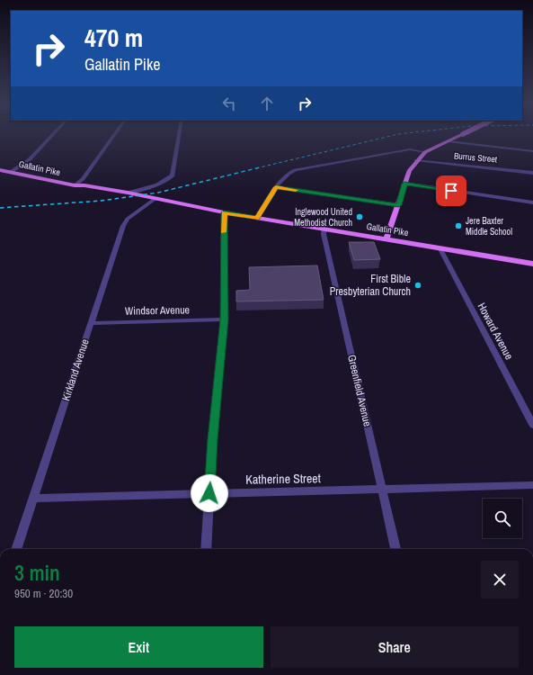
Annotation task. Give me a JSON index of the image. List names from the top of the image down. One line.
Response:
{"streets":{"main road":["Gallatin Pike"],"street":["Burrus Street","Windsor Avenue","Howard Avenue","Kirkland Avenue","Greenfield Avenue","Katherine Street"]},"crossings":[["Gallatin Pike","Howard Avenue"],["Gallatin Pike","Kirkland Avenue"],["Gallatin Pike","Greenfield Avenue"],["Windsor Avenue","Kirkland Avenue"],["Kirkland Avenue","Katherine Street"],["Greenfield Avenue","Katherine Street"]],"places":["Inglewood United Methodist Church","Jere Baxter Middle School","First Bible Presbyterian Church"],"page":{"turn":["470 m","Gallatin Pike"],"heading":["3 min","950 m · 20:30"],"buttons":["Exit","Share"]}}
